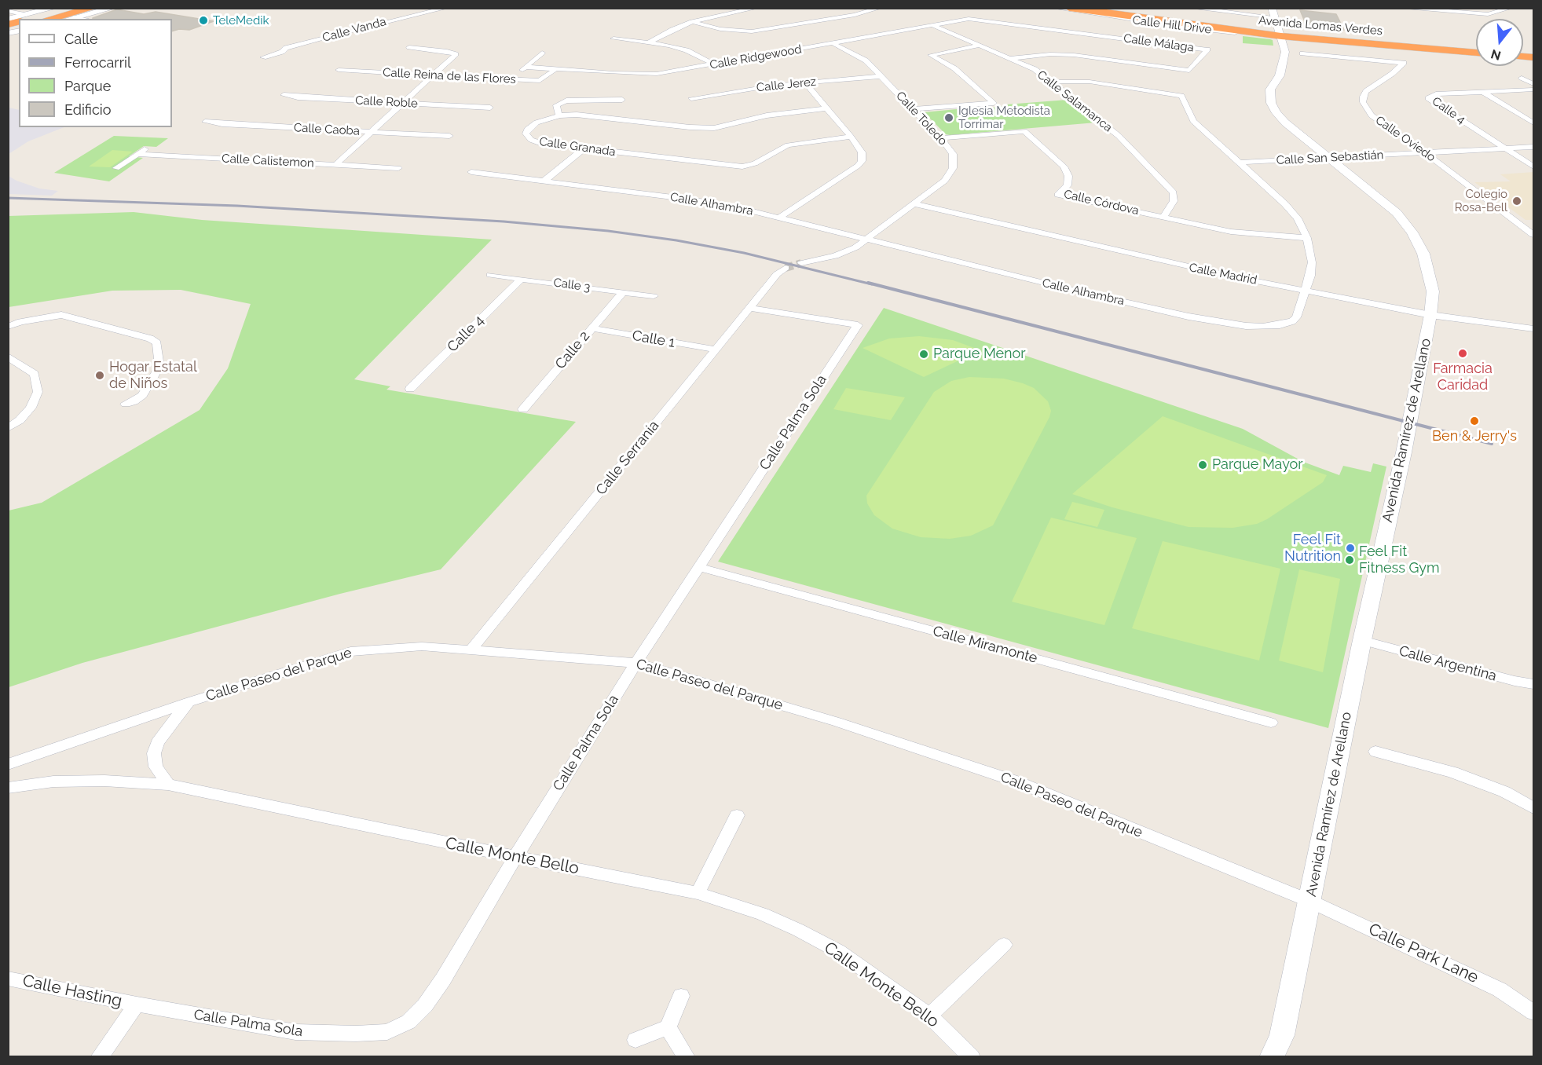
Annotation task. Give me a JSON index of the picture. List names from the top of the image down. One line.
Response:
{"streets":{"highway":["Avenida Lomas Verdes"],"street":["Calle Hill Drive","Calle Vanda","Calle Málaga","Calle Ridgewood","Calle Reina de las Flores","Calle Jerez","Calle Salamanca","Calle Roble","Calle 4","Calle Toledo","Calle Caoba","Calle Oviedo","Calle Granada","Calle San Sebastián","Calle Calistemon","Calle Córdova","Calle Alhambra","Calle Madrid","Calle 3","Calle 1","Calle 2","Calle Palma Sola","Avenida Ramírez de Arellano","Calle Serranía","Calle Miramonte","Calle Argentina","Calle Paseo del Parque","Calle Monte Bello","Calle Park Lane","Calle Hasting"]},"crossings":[["Avenida Lomas Verdes","Avenida Ramírez de Arellano"],["Calle Málaga","Calle Ridgewood"],["Calle Málaga","Calle Salamanca"],["Calle Ridgewood","Calle Reina de las Flores"],["Calle Ridgewood","Calle Salamanca"],["Calle Ridgewood","Calle Toledo"],["Calle Jerez","Calle Toledo"],["Calle Salamanca","Calle Córdova"],["Calle Salamanca","Calle Alhambra"],["Calle 4","Calle San Sebastián"],["Calle 4","Calle 3"],["Calle Toledo","Calle Córdova"],["Calle Toledo","Calle Alhambra"],["Calle Toledo","Calle Madrid"],["Calle Oviedo","Calle San Sebastián"],["Calle San Sebastián","Calle Alhambra"],["Calle San Sebastián","Avenida Ramírez de Arellano"],["Calle Córdova","Calle Alhambra"],["Calle Alhambra","Calle Madrid"],["Calle Madrid","Avenida Ramírez de Arellano"],["Calle 3","Calle 2"],["Calle 1","Calle 2"],["Calle 1","Calle Serranía"],["Calle Palma Sola","Calle Serranía"],["Calle Palma Sola","Calle Miramonte"],["Calle Palma Sola","Calle Paseo del Parque"],["Calle Palma Sola","Calle Monte Bello"],["Calle Palma Sola","Calle Hasting"],["Avenida Ramírez de Arellano","Calle Argentina"],["Avenida Ramírez de Arellano","Calle Paseo del Parque"],["Avenida Ramírez de Arellano","Calle Park Lane"],["Calle Serranía","Calle Paseo del Parque"],["Calle Paseo del Parque","Calle Park Lane"]],"places":["TeleMedik","Iglesia Metodista Torrimar","Colegio Rosa-Bell","Farmacia Caridad","Parque Menor","Hogar Estatal de Niños","Ben & Jerry's","Parque Mayor","Feel Fit Nutrition","Feel Fit Fitness Gym"],"legend":["Calle","Ferrocarril","Parque","Edificio"],"north":"bottom"}
